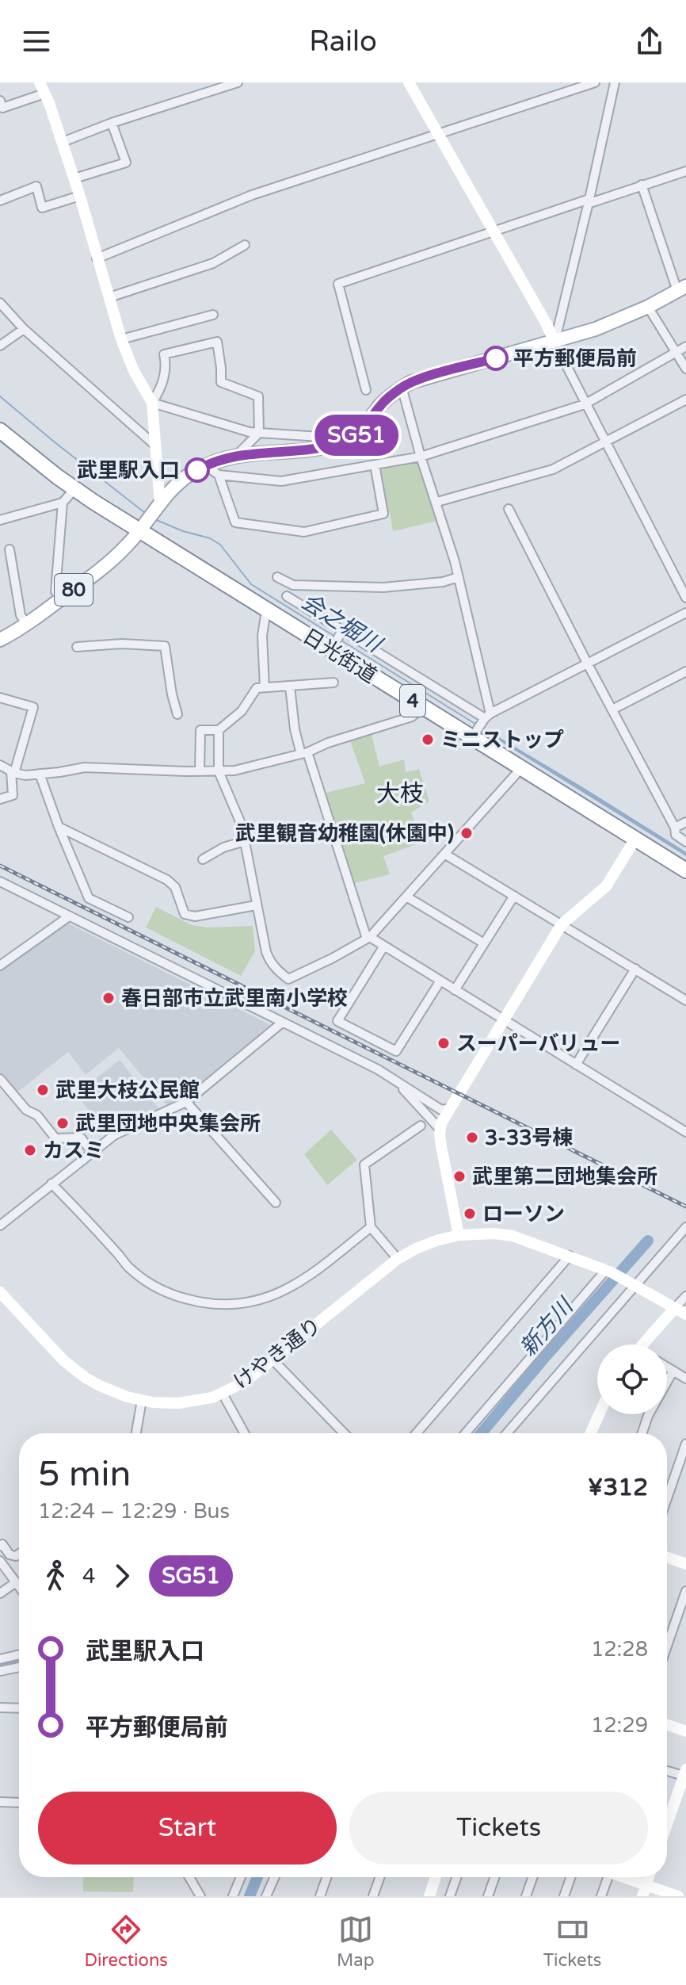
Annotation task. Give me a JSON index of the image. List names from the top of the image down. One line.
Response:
{"streets":{"highway":["日光街道","4"],"main road":["80"],"street":["けやき通り"]},"crossings":[["80","日光街道"]],"districts":["大枝"],"water":["会之堀川","新方川"],"places":["平方郵便局前","武里駅入口","ミニストップ","武里観音幼稚園(休園中)","春日部市立武里南小学校","スーパーバリュー","武里大枝公民館","武里団地中央集会所","3-33号棟","カスミ","武里第二団地集会所","ローソン"],"lines":["bus line SG51"],"page":{"header":"Railo","on_map":"SG51","heading":["5 min","12:24 – 12:29 · Bus","¥312"],"legs":["4","SG51"],"list":[{"name":"武里駅入口","value":"12:28"},{"name":"平方郵便局前","value":"12:29"}],"buttons":["Start","Tickets"],"tabs":["Directions","Map","Tickets"]}}
